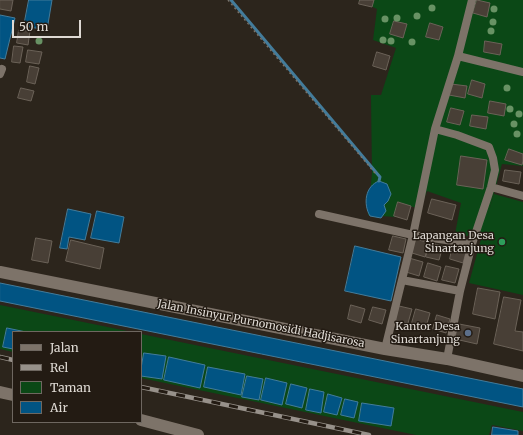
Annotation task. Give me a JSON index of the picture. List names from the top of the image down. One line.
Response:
{"streets":{"street":["Jalan Insinyur Purnomosidi Hadjisarosa"]},"places":["Lapangan Desa Sinartanjung","Kantor Desa Sinartanjung"],"legend":["Jalan","Rel","Taman","Air"],"scale_bar":"50 m"}
